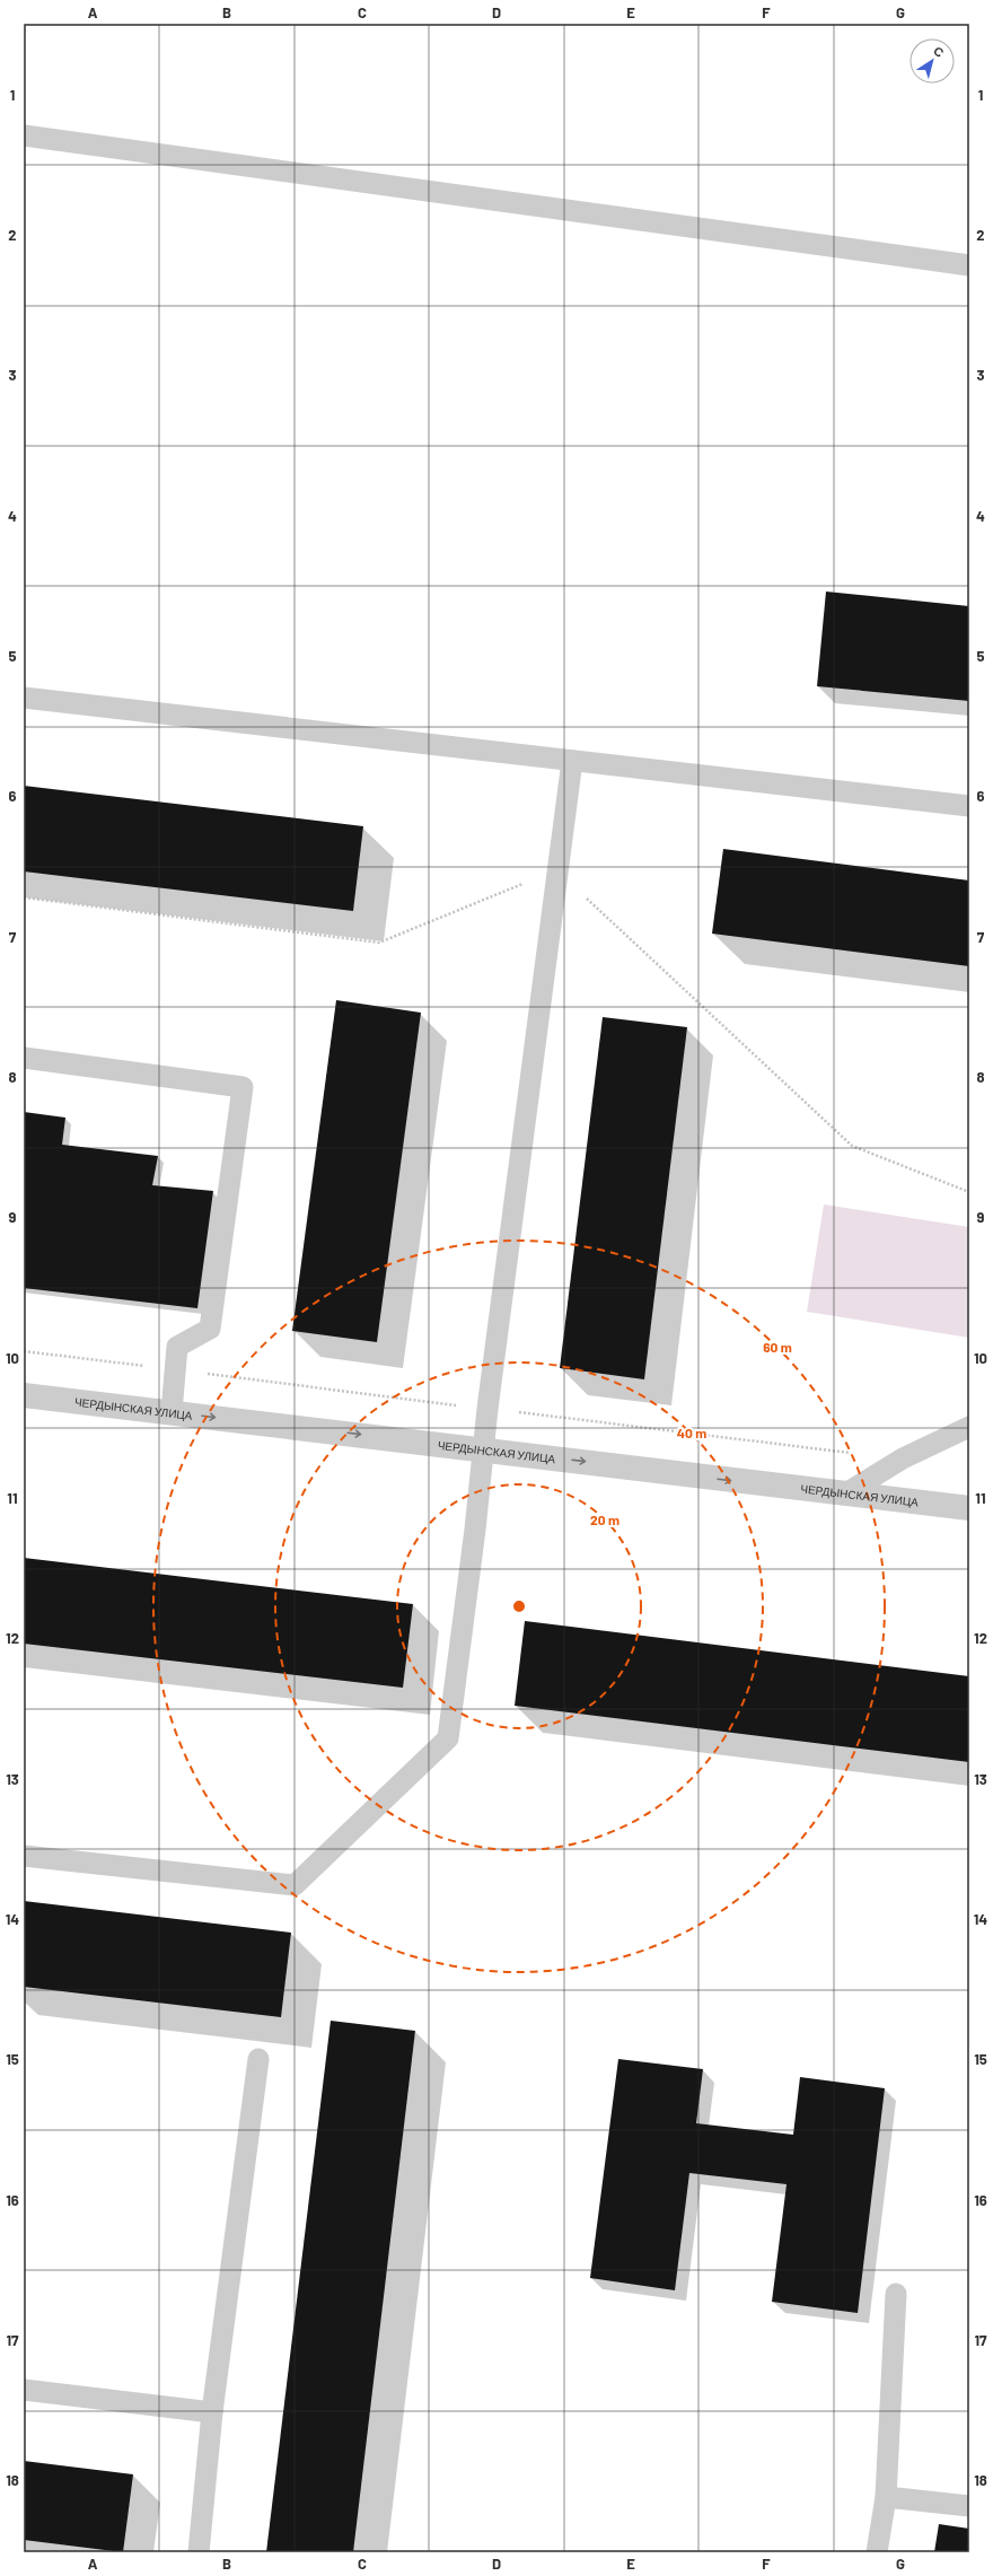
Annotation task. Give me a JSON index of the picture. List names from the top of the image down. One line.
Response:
{"streets":{"street":["ЧЕРДЫНСКАЯ УЛИЦА"]},"one_way":["ЧЕРДЫНСКАЯ УЛИЦА"],"north":"top right","grid":{"columns":["A","B","C","D","E","F","G"],"rows":["1","2","3","4","5","6","7","8","9","10","11","12","13","14","15","16","17","18"]},"rings":["60 m","40 m","20 m"]}
